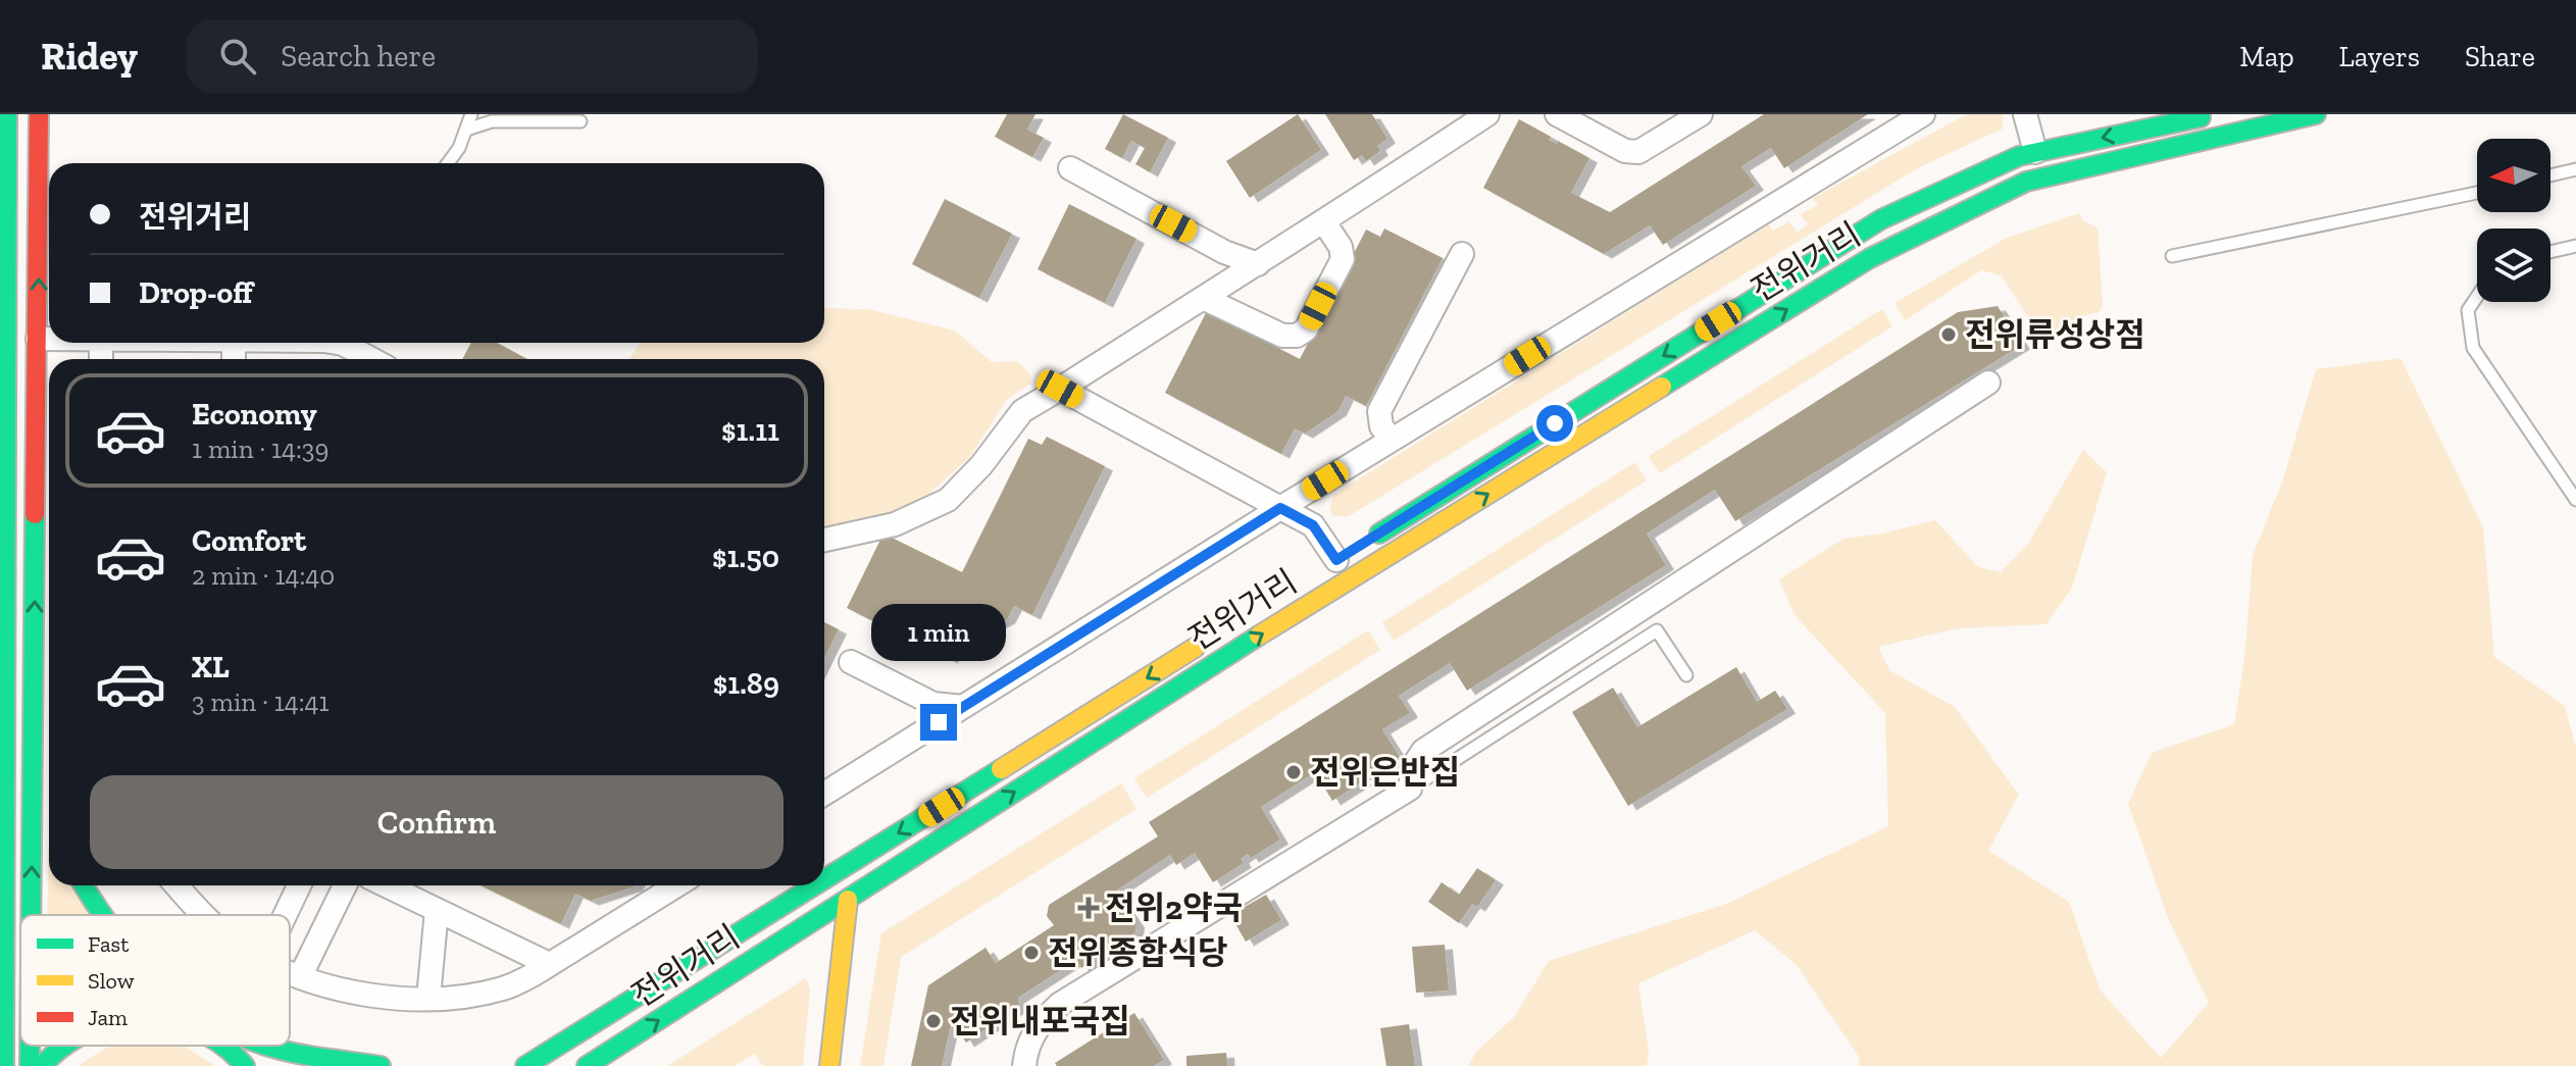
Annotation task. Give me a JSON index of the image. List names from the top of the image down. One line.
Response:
{"streets":{"main road":["전위거리"]},"places":{"other":["전위류성상점","전위은반집","전위종합식당","전위내포국집"],"health":["전위2약국"]},"legend":["Fast","Slow","Jam"],"north":"left","page":{"header":"Ridey","search":"Search here","nav":["Map","Layers","Share"],"banner":["전위거리","Drop-off"],"list":[{"name":"Economy","note":"1 min · 14:39","value":"$1.11"},{"name":"Comfort","note":"2 min · 14:40","value":"$1.50"},{"name":"XL","note":"3 min · 14:41","value":"$1.89"}],"bubble":"1 min","buttons":"Confirm"}}
